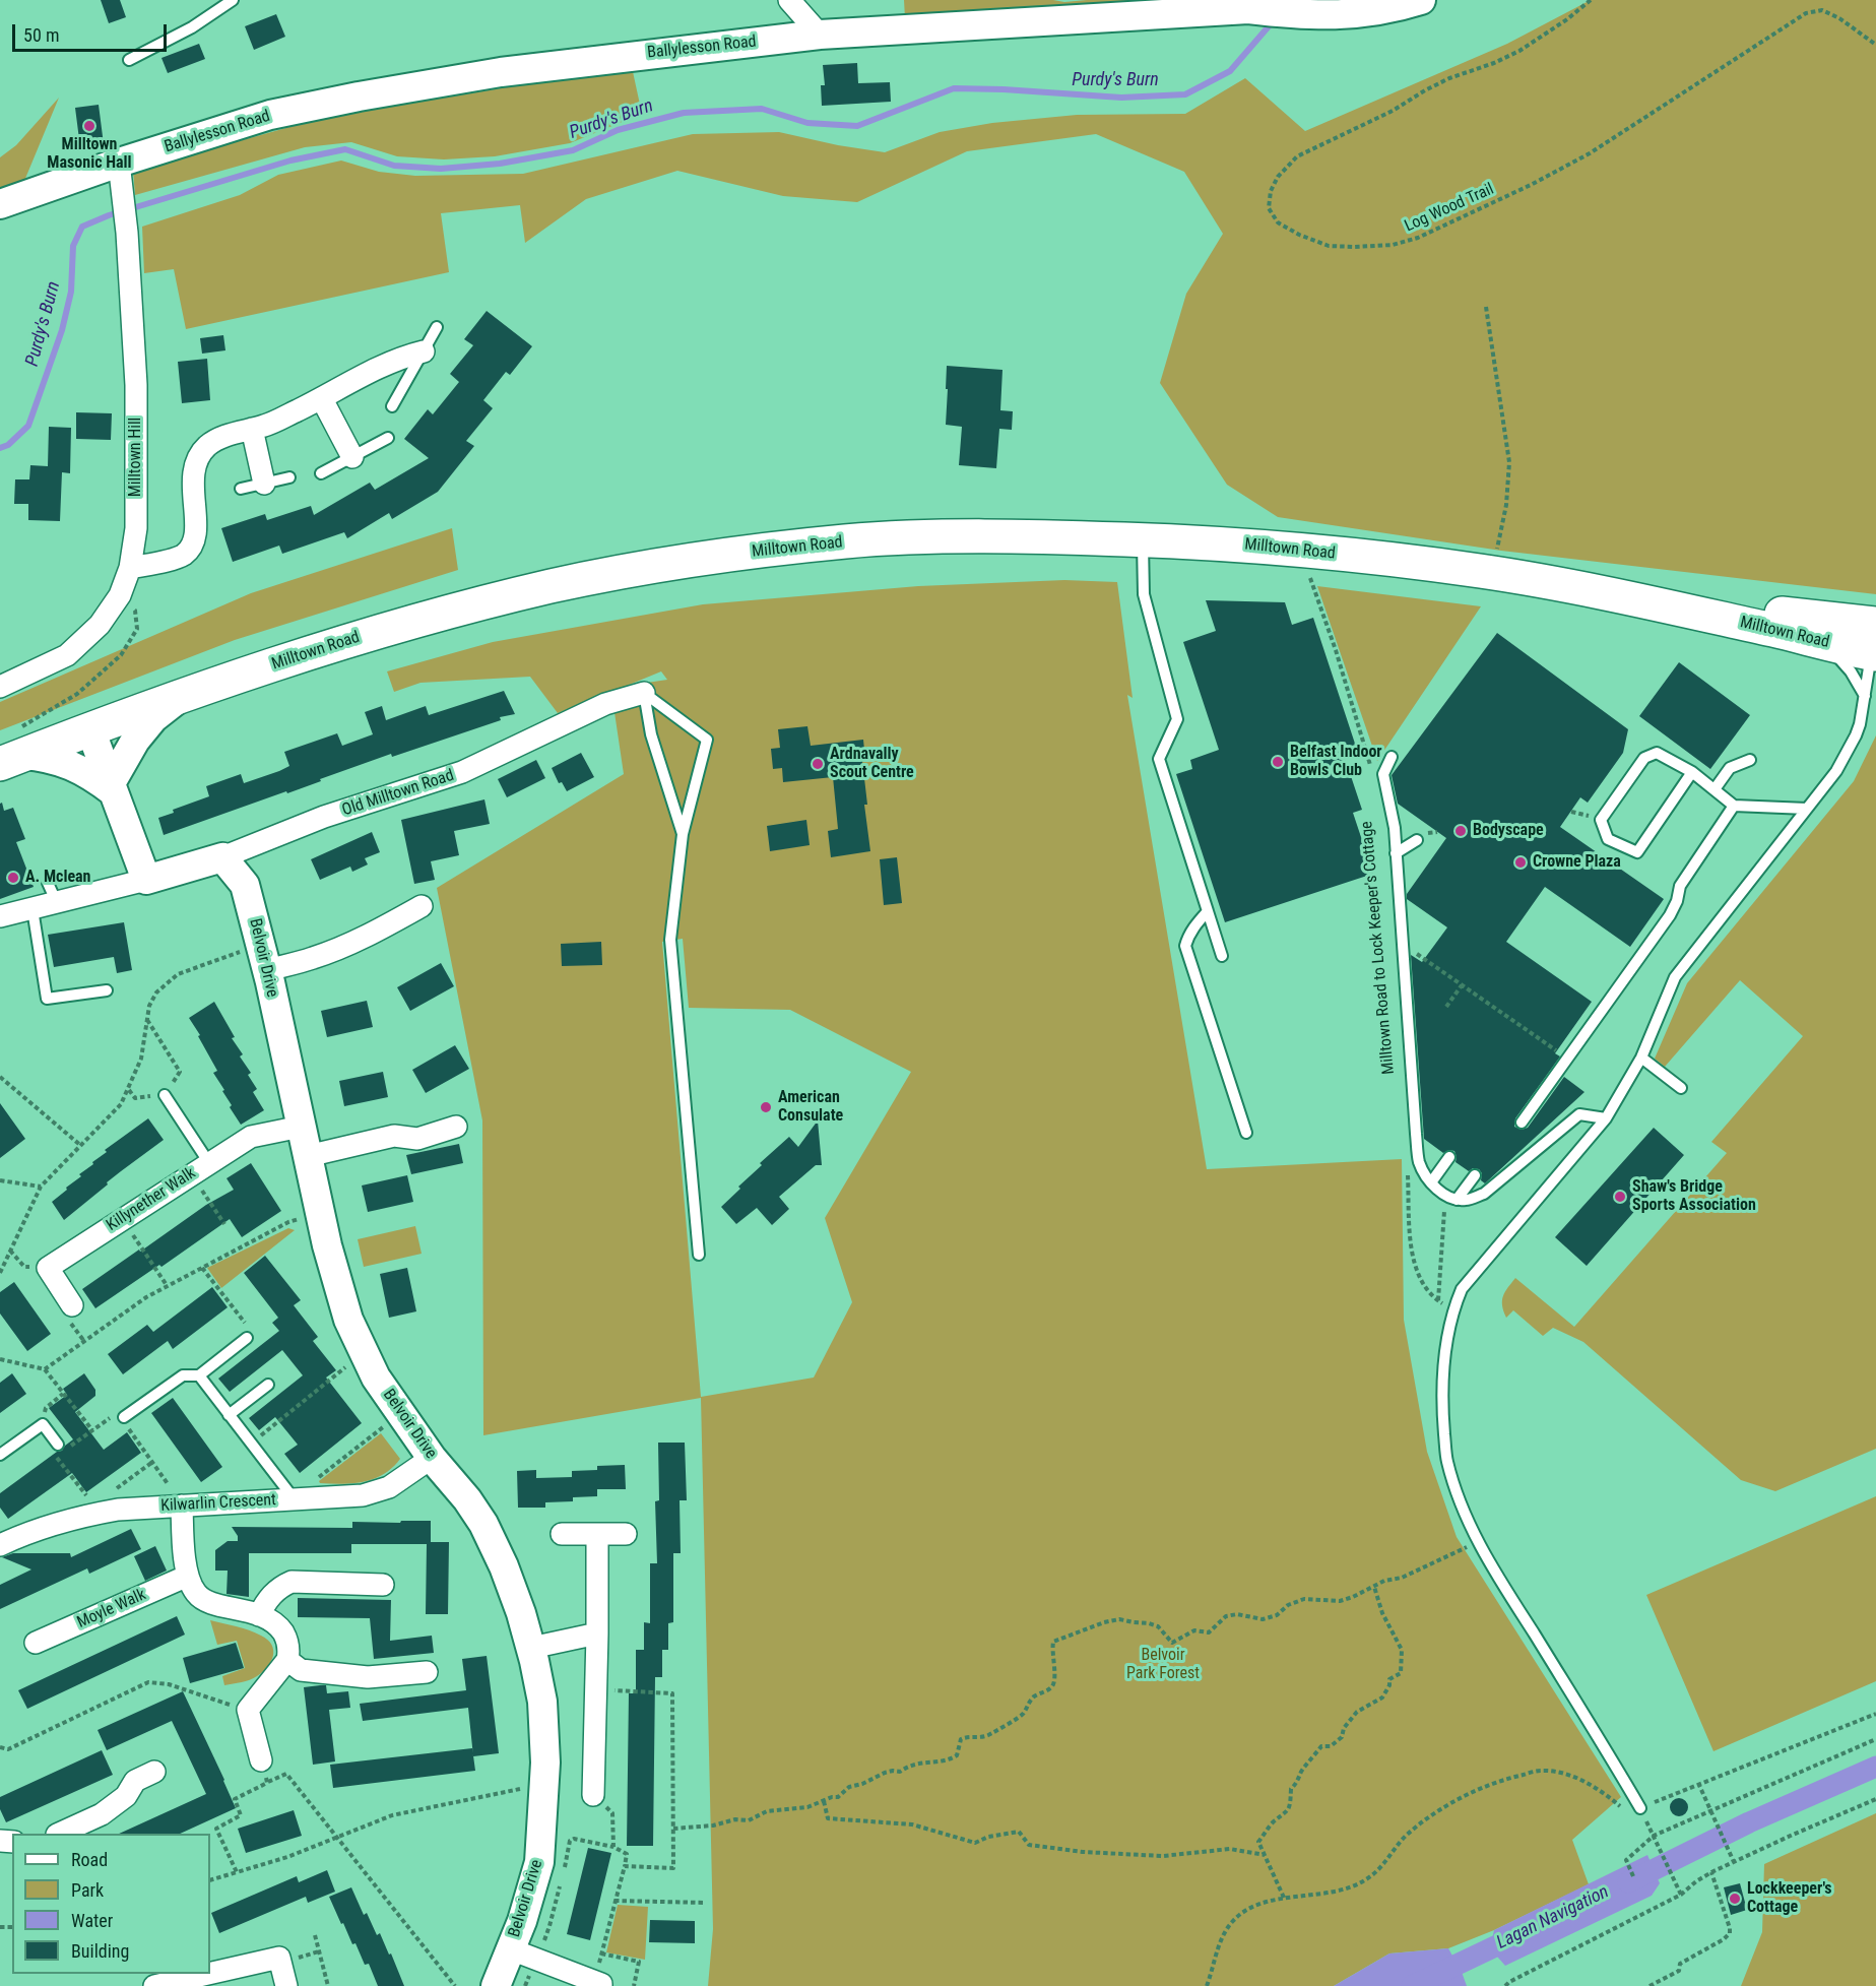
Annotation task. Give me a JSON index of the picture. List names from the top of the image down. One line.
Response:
{"streets":{"highway":["Milltown Road"],"street":["Ballylesson Road","Milltown Hill","Old Milltown Road","Belvoir Drive","Killynether Walk","Kilwarlin Crescent","Moyle Walk"],"path":["Log Wood Trail"]},"crossings":[["Ballylesson Road","Milltown Hill"],["Old Milltown Road","Belvoir Drive"],["Belvoir Drive","Killynether Walk"],["Belvoir Drive","Kilwarlin Crescent"]],"water":["Purdy's Burn","Lagan Navigation"],"parks":["Belvoir Park Forest"],"places":["Milltown Masonic Hall","Belfast Indoor Bowls Club","Ardnavally Scout Centre","Bodyscape","Crowne Plaza","A. Mclean","American Consulate","Shaw's Bridge Sports Association","Lockkeeper's Cottage"],"legend":["Road","Park","Water","Building"],"scale_bar":"50 m"}
